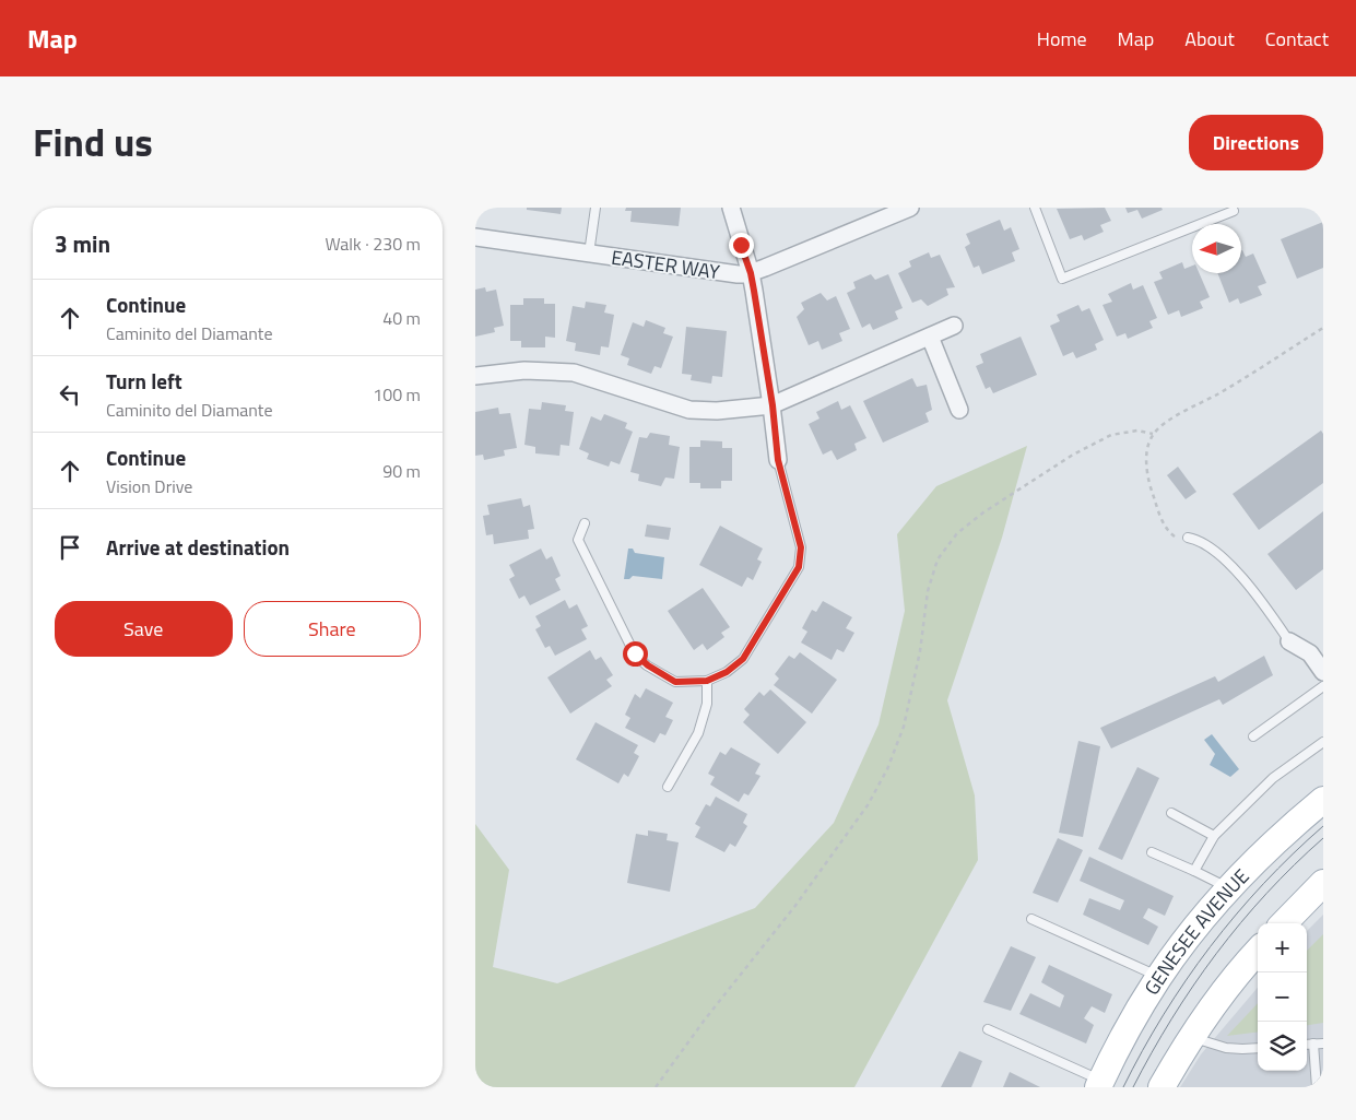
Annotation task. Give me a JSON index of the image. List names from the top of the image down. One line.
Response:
{"streets":{"main road":["GENESEE AVENUE"],"street":["EASTER WAY"]},"north":"left","page":{"header":"Map","nav":["Home","Map","About","Contact"],"title":"Find us","buttons":["Directions",["Save","Share"]],"heading":["3 min","Walk · 230 m"],"list":[["Continue","Caminito del Diamante","40 m"],["Turn left","Caminito del Diamante","100 m"],["Continue","Vision Drive","90 m"],"Arrive at destination"],"map_buttons":["+","−"]}}
